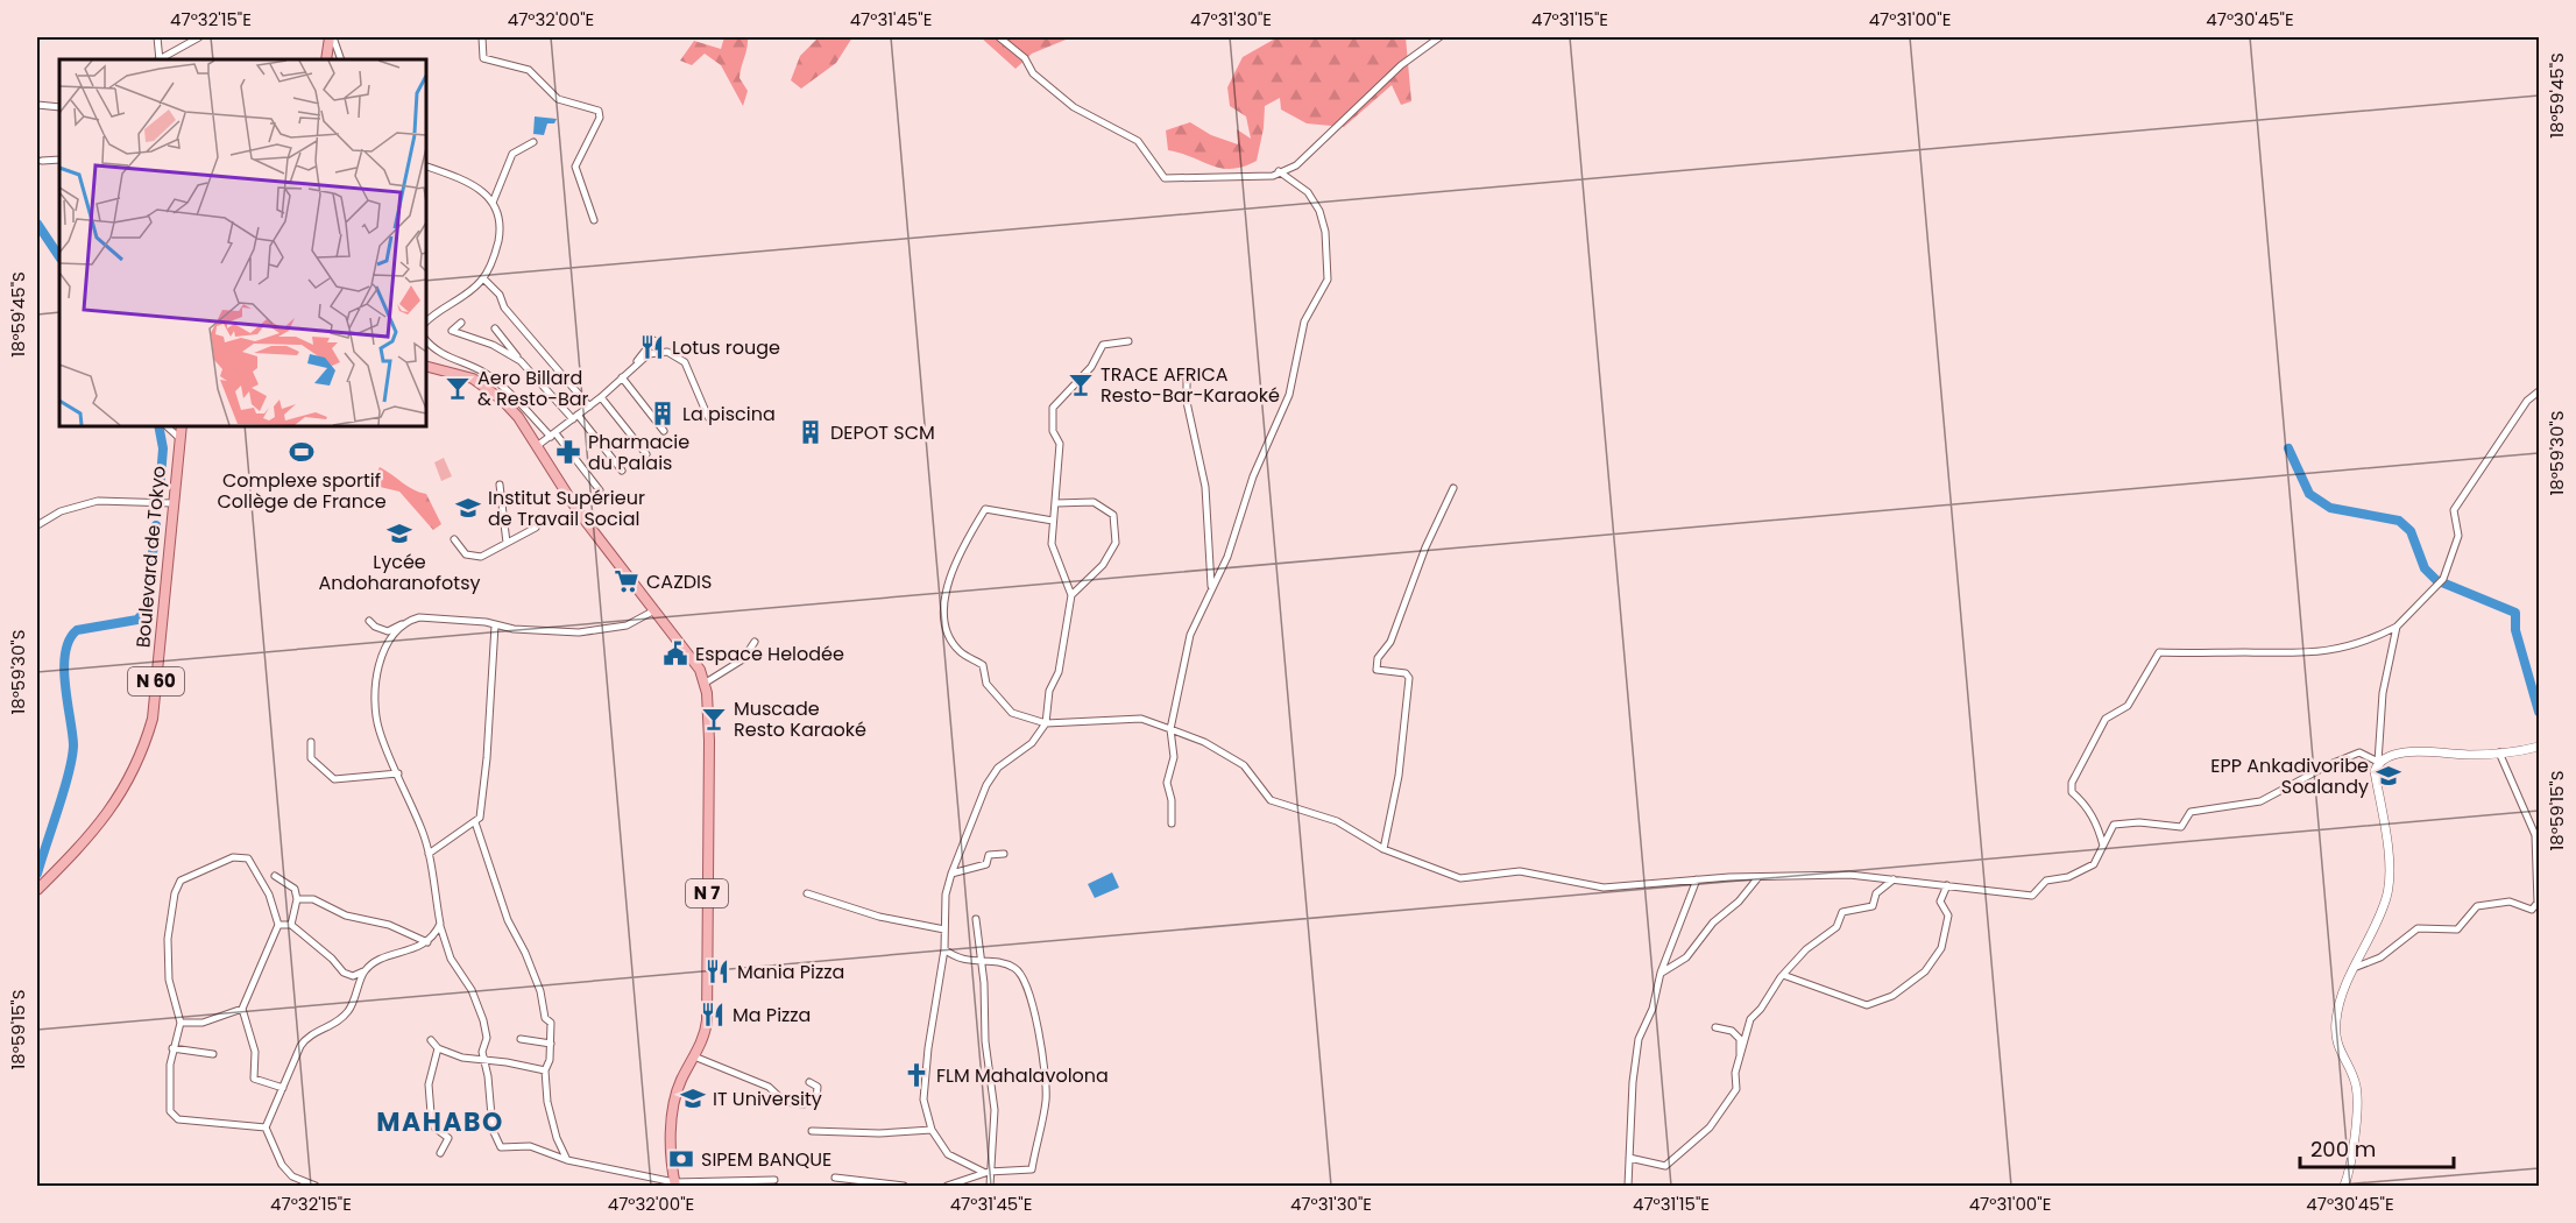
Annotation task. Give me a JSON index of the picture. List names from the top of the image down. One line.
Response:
{"streets":{"main road":["Boulevard de Tokyo","N 60","N 7"]},"districts":["MAHABO"],"places":{"restaurant":["Lotus rouge","Mania Pizza","Ma Pizza"],"bar":["TRACE AFRICA Resto-Bar-Karaoké","Aero Billard & Resto-Bar","Muscade Resto Karaoké"],"building":["La piscina","DEPOT SCM"],"sports":["Complexe sportif Collège de France"],"pharmacy":["Pharmacie du Palais"],"school or university":["Institut Supérieur de Travail Social","Lycée Andoharanofotsy","EPP Ankadivoribe Soalandy","IT University"],"supermarket":["CAZDIS"],"public building":["Espace Helodée"],"church":["FLM Mahalavolona"],"bank":["SIPEM BANQUE"]},"scale_bar":"200 m","coordinates":["47°32'15\"E","47°32'00\"E","47°31'45\"E","47°31'30\"E","47°31'15\"E","47°31'00\"E","47°30'45\"E","18°59'45\"S","18°59'30\"S","18°59'15\"S"]}
